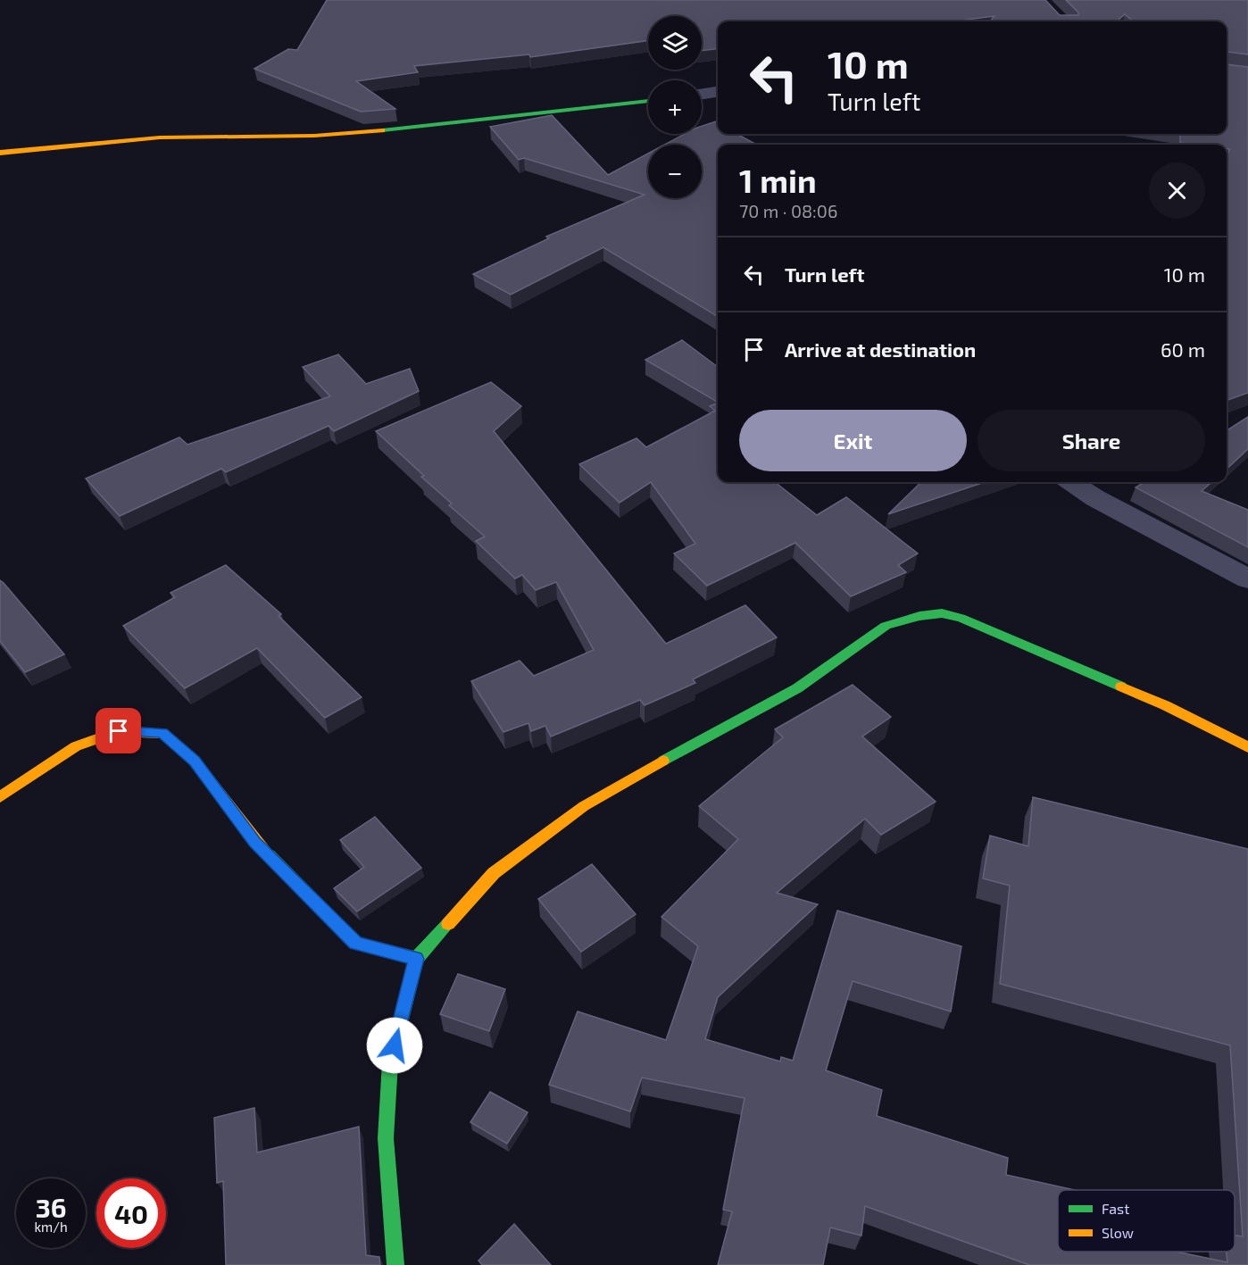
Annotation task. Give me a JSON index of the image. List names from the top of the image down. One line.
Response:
{"legend":["Fast","Slow"],"page":{"map_buttons":["+","−"],"turn":["10 m","Turn left"],"heading":["1 min","70 m · 08:06"],"list":[{"name":"Turn left","value":"10 m"},{"name":"Arrive at destination","value":"60 m"}],"buttons":["Exit","Share"],"speed":"36 km/h","limit":"40"}}
